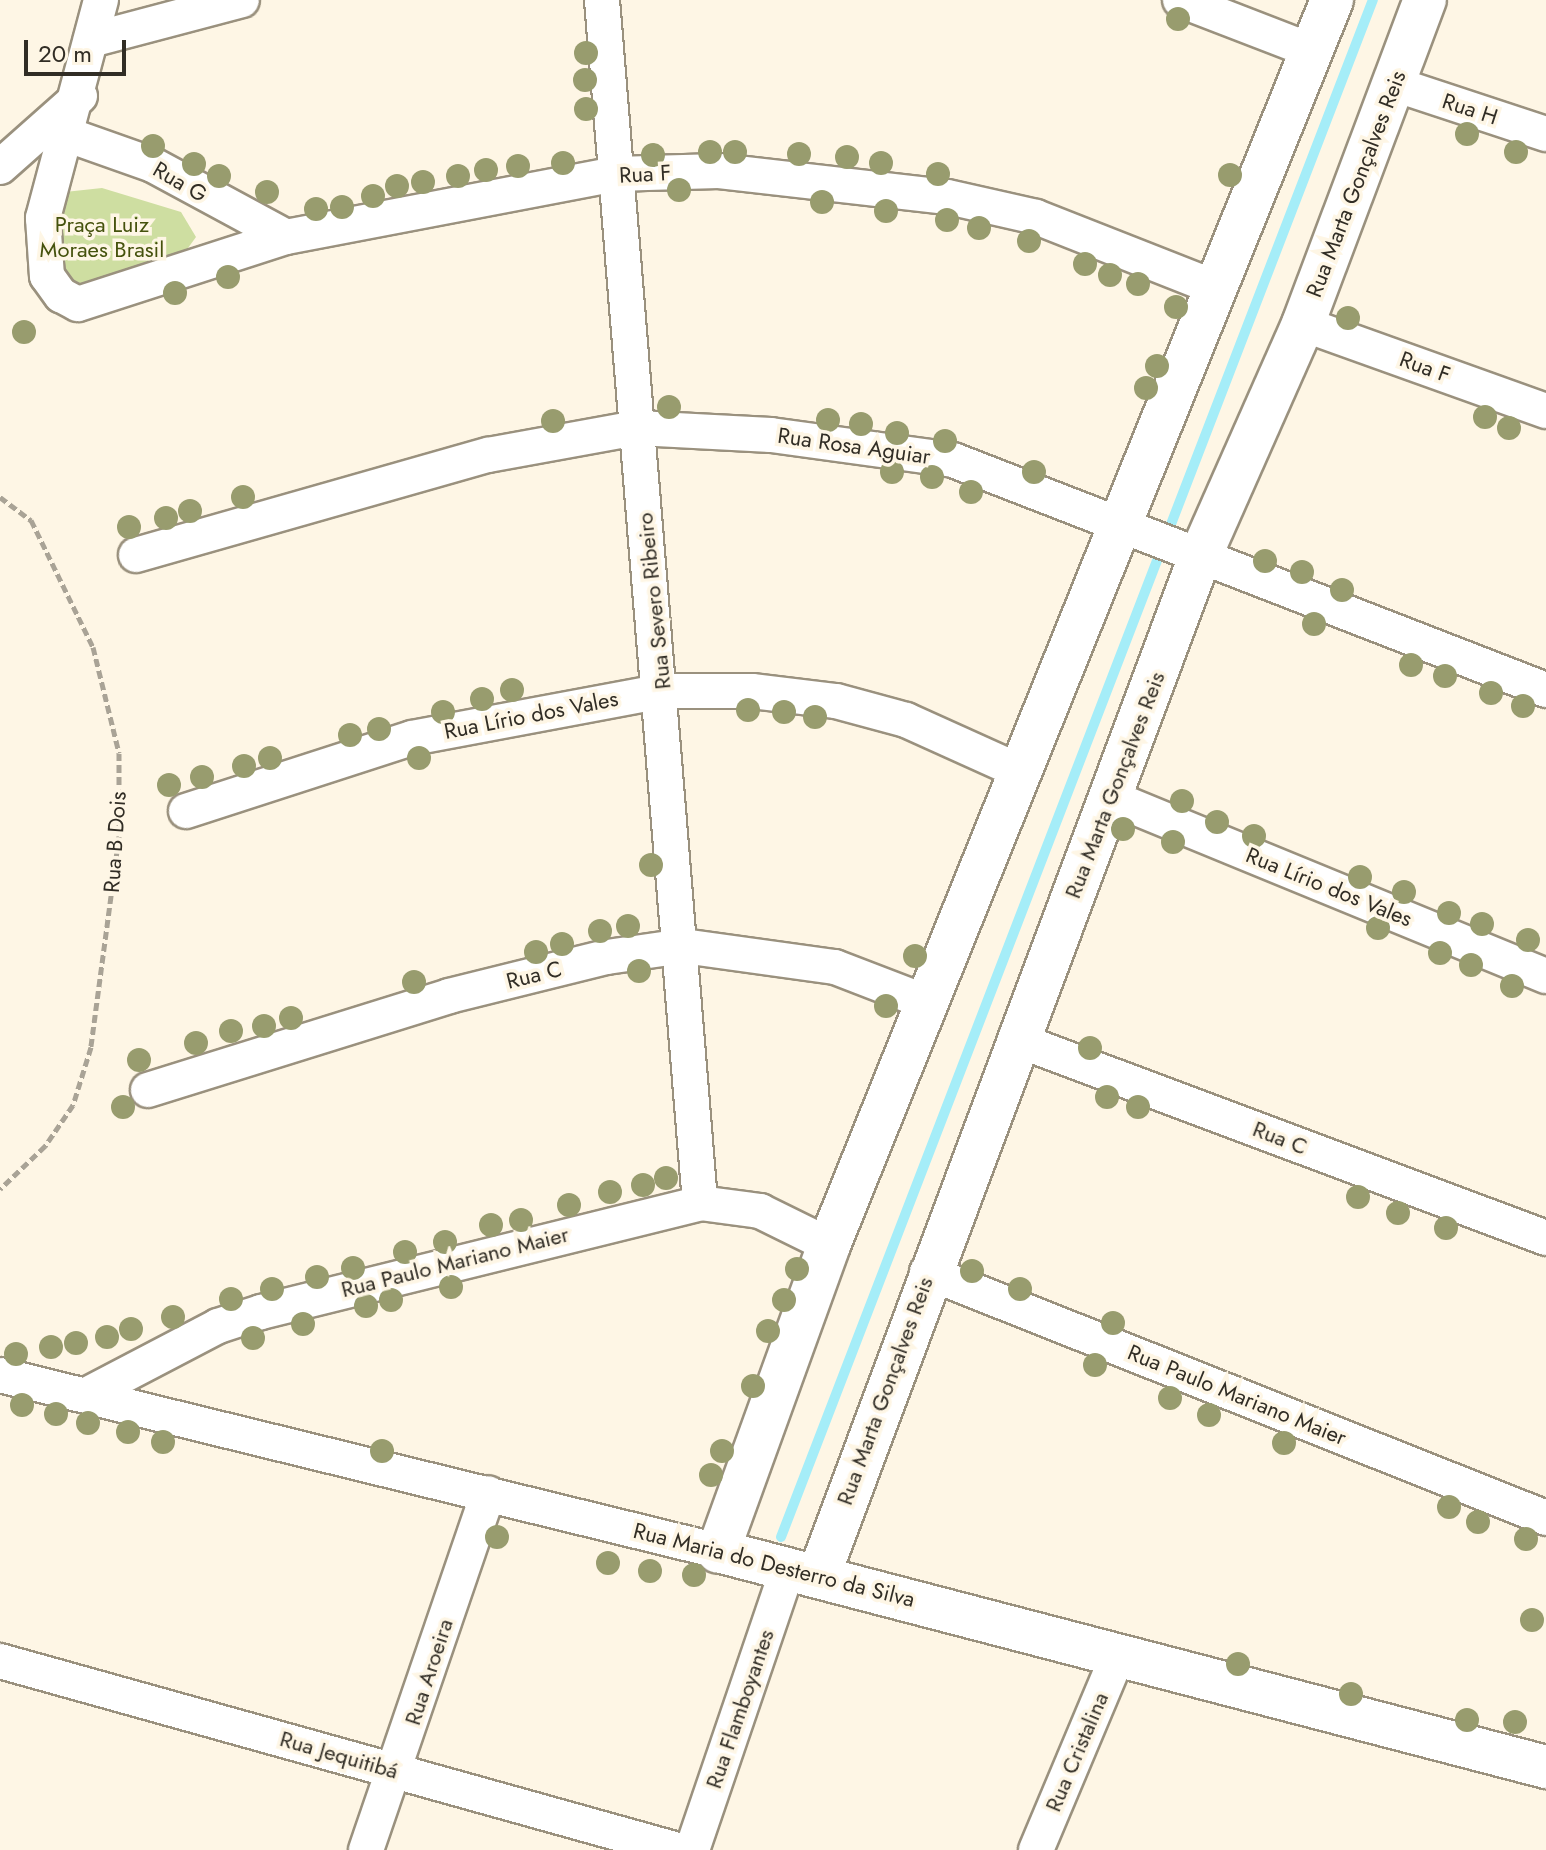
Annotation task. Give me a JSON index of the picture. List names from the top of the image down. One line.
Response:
{"streets":{"street":["Rua H","Rua F","Rua G","Rua Marta Gonçalves Reis","Rua Rosa Aguiar","Rua Severo Ribeiro","Rua Lírio dos Vales","Rua C","Rua Paulo Mariano Maier","Rua Maria do Desterro da Silva","Rua Aroeira","Rua Flamboyantes","Rua Cristalina","Rua Jequitibá"],"path":["Rua B Dois"]},"crossings":[["Rua H","Rua Marta Gonçalves Reis"],["Rua F","Rua G"],["Rua F","Rua Marta Gonçalves Reis"],["Rua F","Rua Severo Ribeiro"],["Rua Marta Gonçalves Reis","Rua Rosa Aguiar"],["Rua Marta Gonçalves Reis","Rua Lírio dos Vales"],["Rua Marta Gonçalves Reis","Rua C"],["Rua Marta Gonçalves Reis","Rua Paulo Mariano Maier"],["Rua Marta Gonçalves Reis","Rua Maria do Desterro da Silva"],["Rua Marta Gonçalves Reis","Rua Flamboyantes"],["Rua Rosa Aguiar","Rua Severo Ribeiro"],["Rua Severo Ribeiro","Rua Lírio dos Vales"],["Rua Severo Ribeiro","Rua C"],["Rua Severo Ribeiro","Rua Paulo Mariano Maier"],["Rua Paulo Mariano Maier","Rua Maria do Desterro da Silva"],["Rua Maria do Desterro da Silva","Rua Aroeira"],["Rua Maria do Desterro da Silva","Rua Flamboyantes"],["Rua Maria do Desterro da Silva","Rua Cristalina"],["Rua Aroeira","Rua Jequitibá"]],"parks":["Praça Luiz Moraes Brasil"],"scale_bar":"20 m"}
